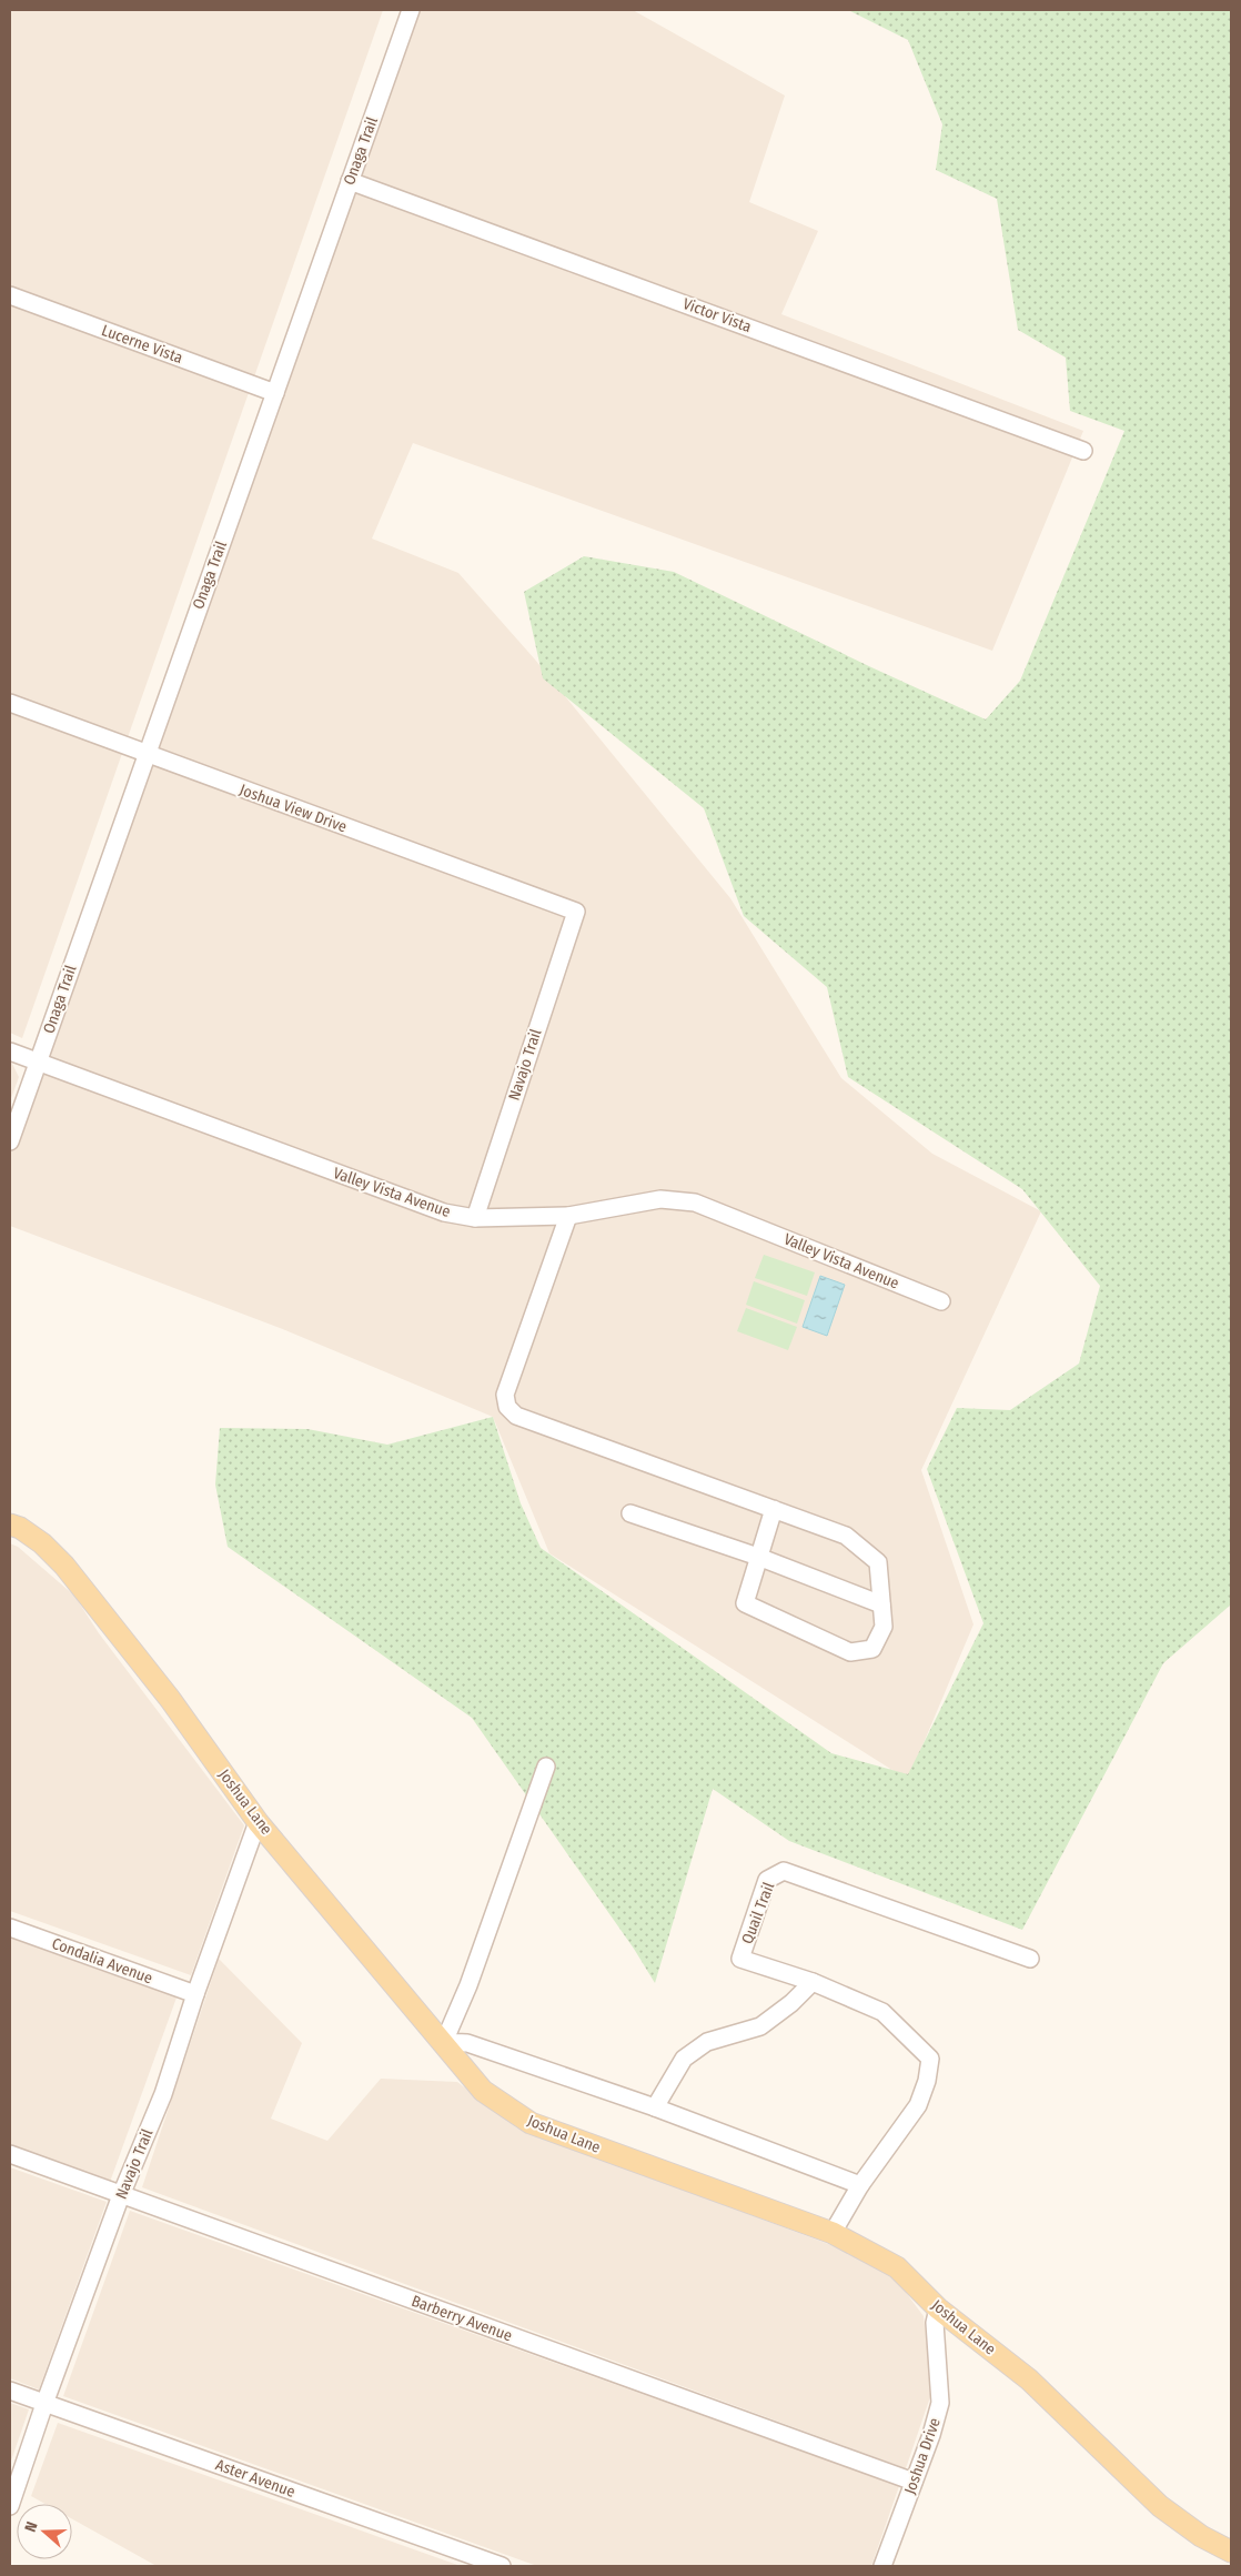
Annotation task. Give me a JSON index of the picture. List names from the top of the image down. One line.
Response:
{"streets":{"main road":["Joshua Lane"],"street":["Onaga Trail","Victor Vista","Lucerne Vista","Joshua View Drive","Navajo Trail","Valley Vista Avenue","Quail Trail","Condalia Avenue","Barberry Avenue","Joshua Drive","Aster Avenue"]},"crossings":[["Onaga Trail","Victor Vista"],["Onaga Trail","Lucerne Vista"],["Onaga Trail","Joshua View Drive"],["Onaga Trail","Valley Vista Avenue"],["Joshua View Drive","Navajo Trail"],["Navajo Trail","Valley Vista Avenue"],["Navajo Trail","Joshua Lane"],["Navajo Trail","Condalia Avenue"],["Navajo Trail","Barberry Avenue"],["Navajo Trail","Aster Avenue"],["Joshua Lane","Joshua Drive"],["Barberry Avenue","Joshua Drive"]],"north":"left"}
